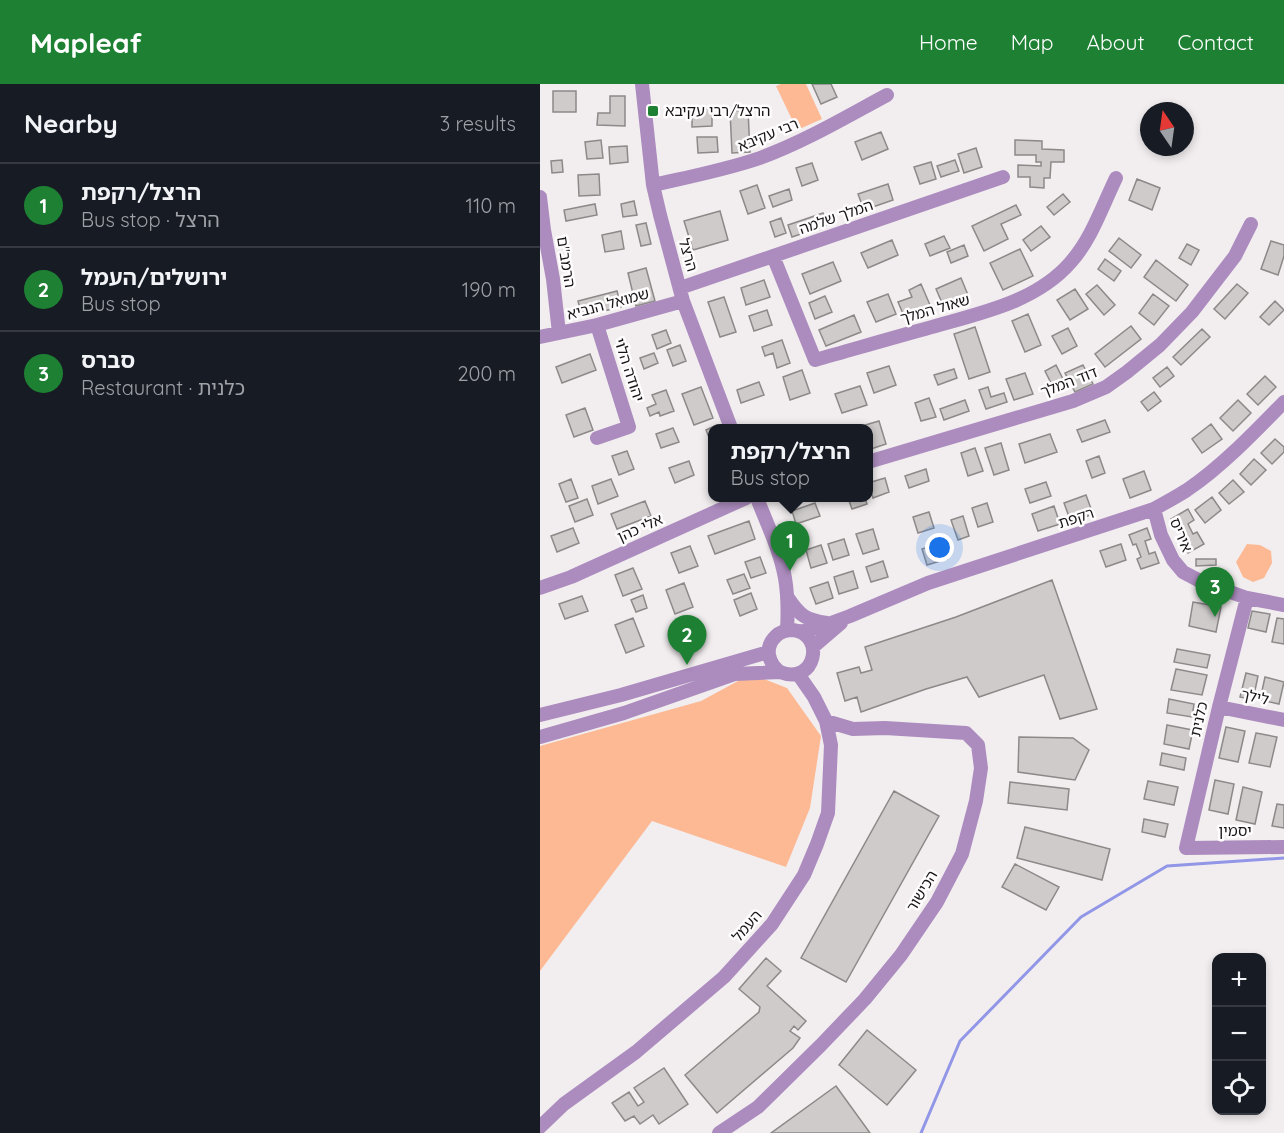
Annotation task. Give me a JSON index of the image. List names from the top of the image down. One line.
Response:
{"streets":{"street":["רבי עקיבא","המלך שלמה","הרצל","הרמב\"ם","שמואל הנביא","שאול המלך","יהודה הלוי","דוד המלך","רקפת","אלי כהן","איריס","לילך","כלנית","יסמין","הכישור","העמל"]},"crossings":[["רבי עקיבא","הרצל"],["המלך שלמה","הרצל"],["המלך שלמה","שמואל הנביא"],["המלך שלמה","שאול המלך"],["הרצל","שמואל הנביא"],["הרמב\"ם","שמואל הנביא"],["שמואל הנביא","יהודה הלוי"],["רקפת","איריס"],["רקפת","העמל"],["איריס","כלנית"],["לילך","כלנית"],["כלנית","יסמין"],["הכישור","העמל"]],"places":{"transit":["הרצל/רבי עקיבא"]},"north":"top","page":{"header":"Mapleaf","nav":["Home","Map","About","Contact"],"heading":["Nearby","3 results"],"list":[{"mark":"1","name":"הרצל/רקפת","note":"Bus stop · הרצל","value":"110 m"},{"mark":"2","name":"ירושלים/העמל","note":"Bus stop","value":"190 m"},{"mark":"3","name":"סברס","note":"Restaurant · כלנית","value":"200 m"}],"popup":["הרצל/רקפת","Bus stop"],"pins":["1","3","2"],"map_buttons":["+","−"]}}
